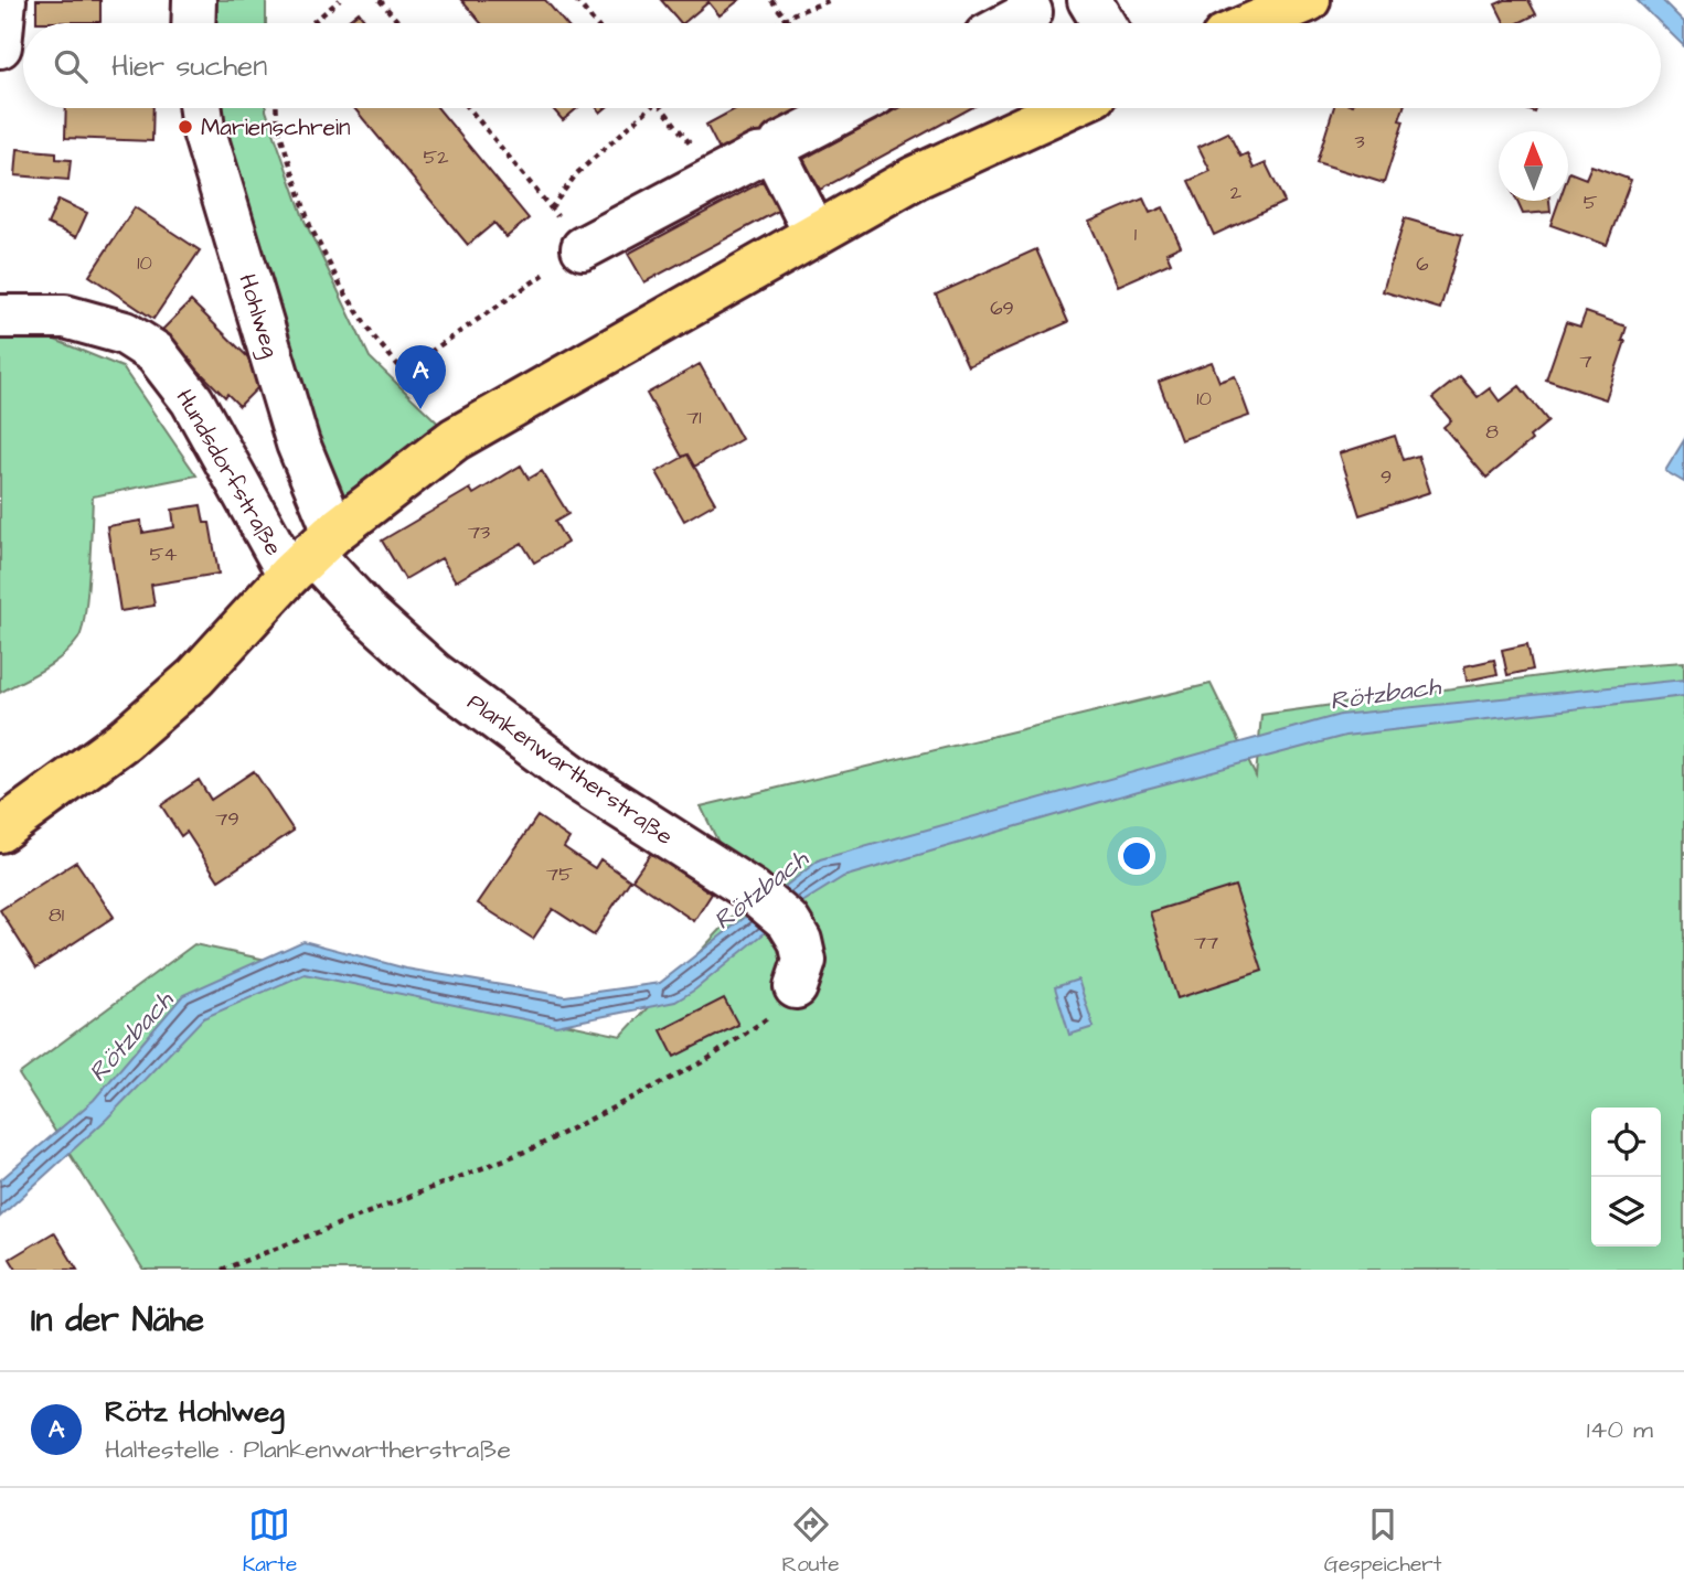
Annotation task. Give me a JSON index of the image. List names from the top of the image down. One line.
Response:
{"streets":{"street":["Hohlweg","Hundsdorfstraße","Plankenwartherstraße"]},"crossings":[["Hohlweg","Hundsdorfstraße"],["Hohlweg","Plankenwartherstraße"],["Hundsdorfstraße","Plankenwartherstraße"]],"water":["Rötzbach"],"places":["Marienschrein"],"house_numbers":["3","52","2","5","1","10","6","69","7","10","71","8","9","73","54","79","75","81","77"],"north":"top","page":{"search":"Hier suchen","pins":"A","heading":"In der Nähe","list":[{"mark":"A","name":"Rötz Hohlweg","note":"Haltestelle · Plankenwartherstraße","value":"140 m"}],"nav":["Karte","Route","Gespeichert"]}}
